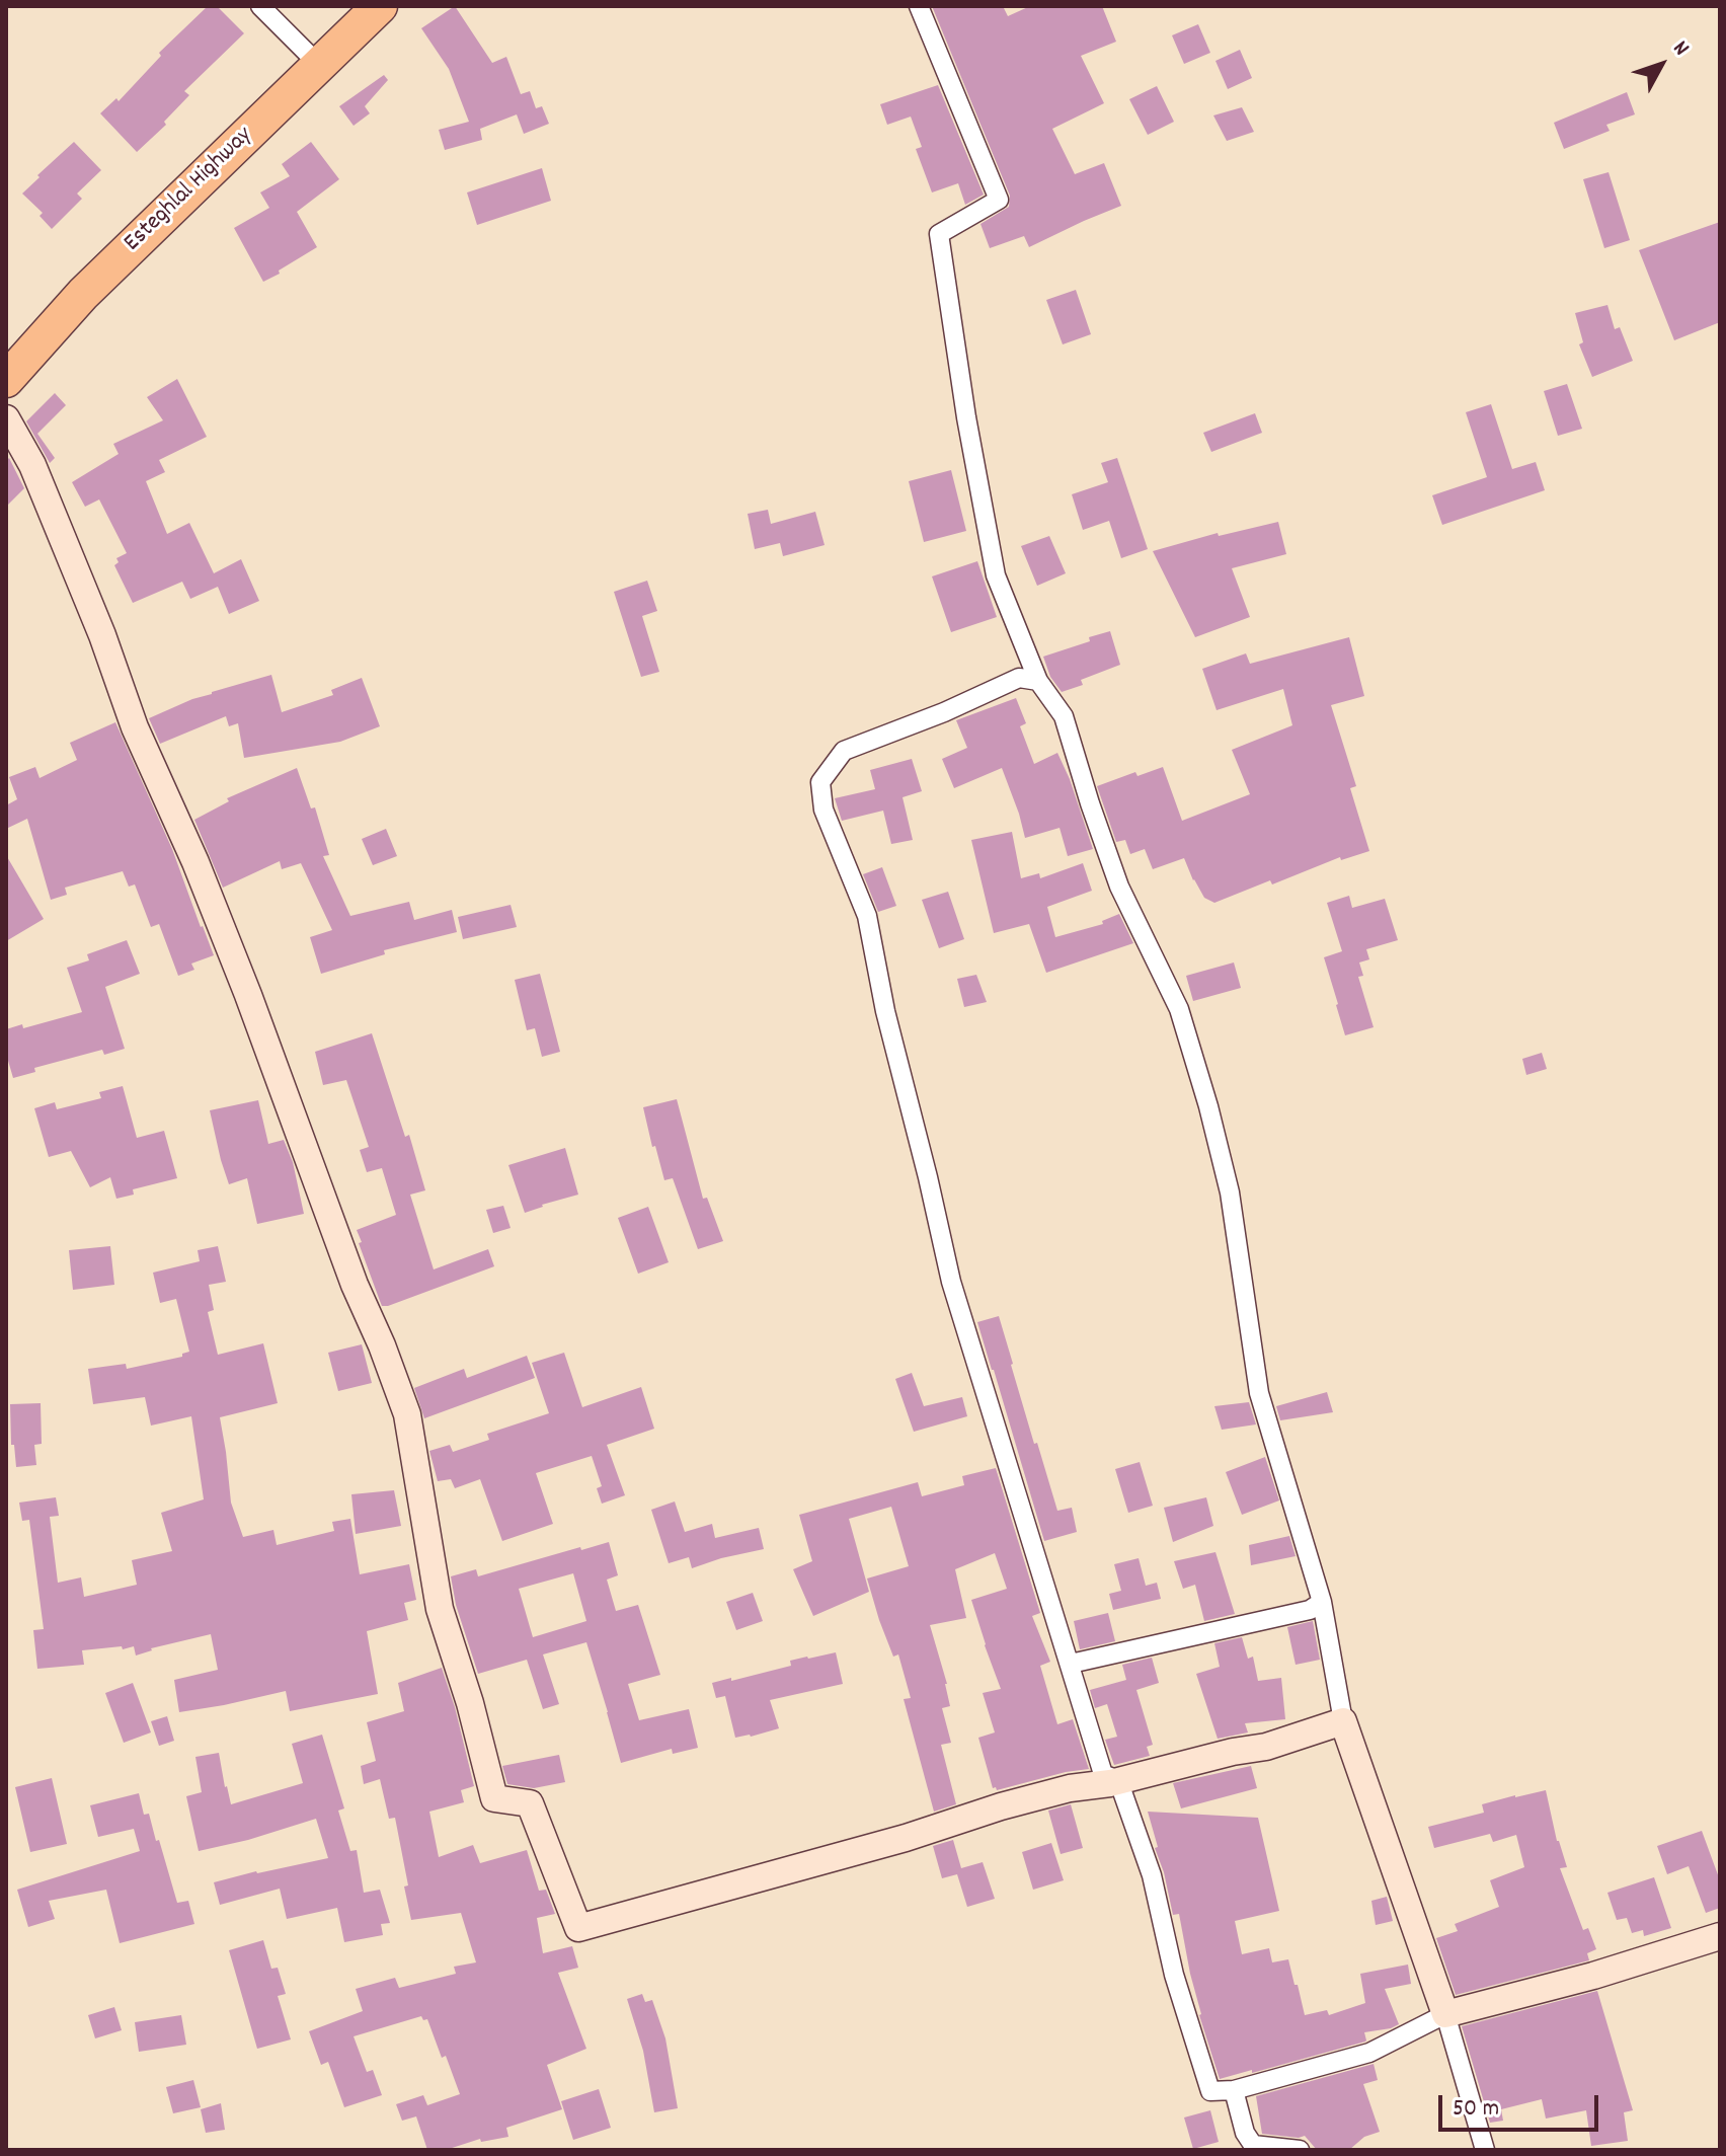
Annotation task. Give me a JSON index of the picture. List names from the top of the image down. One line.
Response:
{"streets":{"highway":["Esteghlal Highway"]},"scale_bar":"50 m","north":"top right"}
